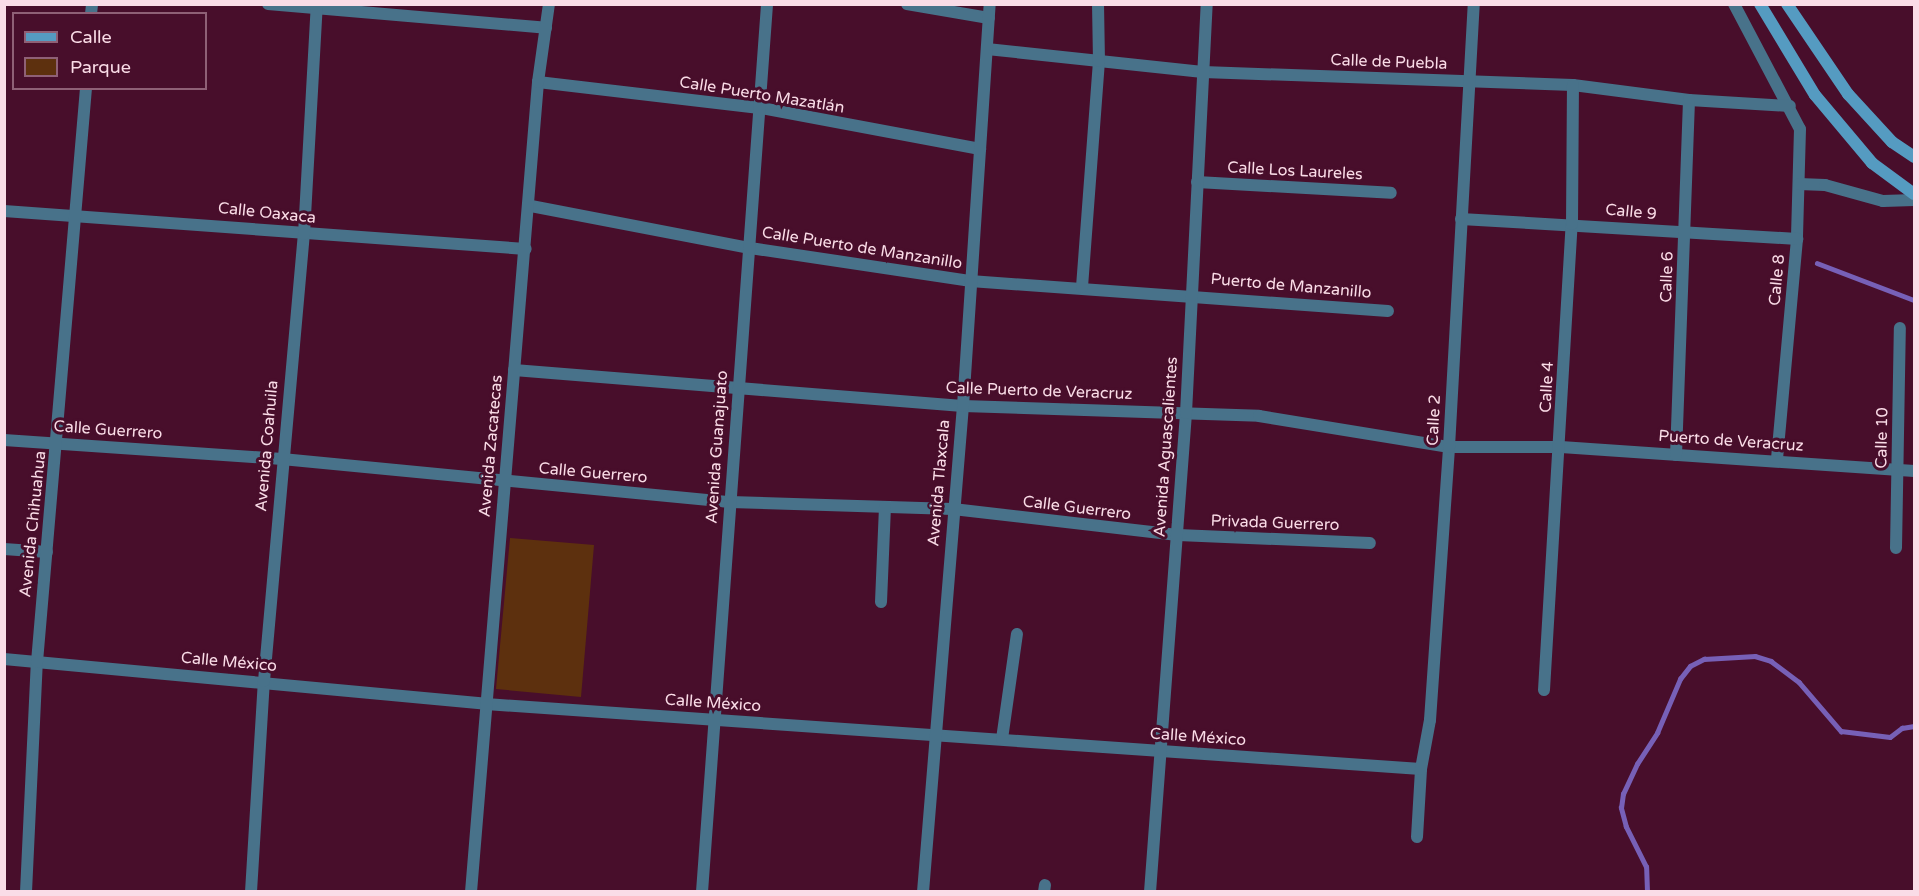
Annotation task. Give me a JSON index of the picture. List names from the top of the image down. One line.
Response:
{"streets":{"street":["Calle de Puebla","Calle Puerto Mazatlán","Calle Los Laureles","Calle 9","Calle Oaxaca","Calle Puerto de Manzanillo","Calle 6","Calle 8","Puerto de Manzanillo","Calle 4","Calle Puerto de Veracruz","Calle 2","Calle Guerrero","Calle 10","Puerto de Veracruz","Avenida Coahuila","Avenida Zacatecas","Avenida Guanajuato","Avenida Aguascalientes","Avenida Tlaxcala","Privada Guerrero","Avenida Chihuahua","Calle México"]},"crossings":[["Calle de Puebla","Calle 6"],["Calle de Puebla","Calle 8"],["Calle de Puebla","Calle 4"],["Calle de Puebla","Calle 2"],["Calle de Puebla","Avenida Aguascalientes"],["Calle de Puebla","Avenida Tlaxcala"],["Calle Puerto Mazatlán","Avenida Zacatecas"],["Calle Puerto Mazatlán","Avenida Guanajuato"],["Calle Puerto Mazatlán","Avenida Tlaxcala"],["Calle Los Laureles","Avenida Aguascalientes"],["Calle 9","Calle 6"],["Calle 9","Calle 8"],["Calle 9","Calle 4"],["Calle 9","Calle 2"],["Calle Oaxaca","Avenida Coahuila"],["Calle Oaxaca","Avenida Zacatecas"],["Calle Oaxaca","Avenida Chihuahua"],["Calle Puerto de Manzanillo","Puerto de Manzanillo"],["Calle Puerto de Manzanillo","Avenida Zacatecas"],["Calle Puerto de Manzanillo","Avenida Guanajuato"],["Calle Puerto de Manzanillo","Avenida Aguascalientes"],["Calle Puerto de Manzanillo","Avenida Tlaxcala"],["Calle 6","Puerto de Veracruz"],["Calle 8","Puerto de Veracruz"],["Puerto de Manzanillo","Avenida Aguascalientes"],["Calle 4","Calle Puerto de Veracruz"],["Calle 4","Puerto de Veracruz"],["Calle Puerto de Veracruz","Calle 2"],["Calle Puerto de Veracruz","Puerto de Veracruz"],["Calle Puerto de Veracruz","Avenida Zacatecas"],["Calle Puerto de Veracruz","Avenida Guanajuato"],["Calle Puerto de Veracruz","Avenida Aguascalientes"],["Calle Puerto de Veracruz","Avenida Tlaxcala"],["Calle 2","Calle México"],["Calle Guerrero","Avenida Coahuila"],["Calle Guerrero","Avenida Zacatecas"],["Calle Guerrero","Avenida Guanajuato"],["Calle Guerrero","Avenida Aguascalientes"],["Calle Guerrero","Avenida Tlaxcala"],["Calle Guerrero","Privada Guerrero"],["Calle Guerrero","Avenida Chihuahua"],["Calle 10","Puerto de Veracruz"],["Avenida Coahuila","Calle México"],["Avenida Zacatecas","Calle México"],["Avenida Guanajuato","Calle México"],["Avenida Aguascalientes","Privada Guerrero"],["Avenida Aguascalientes","Calle México"],["Avenida Tlaxcala","Calle México"],["Avenida Chihuahua","Calle México"]],"legend":["Calle","Parque"]}
